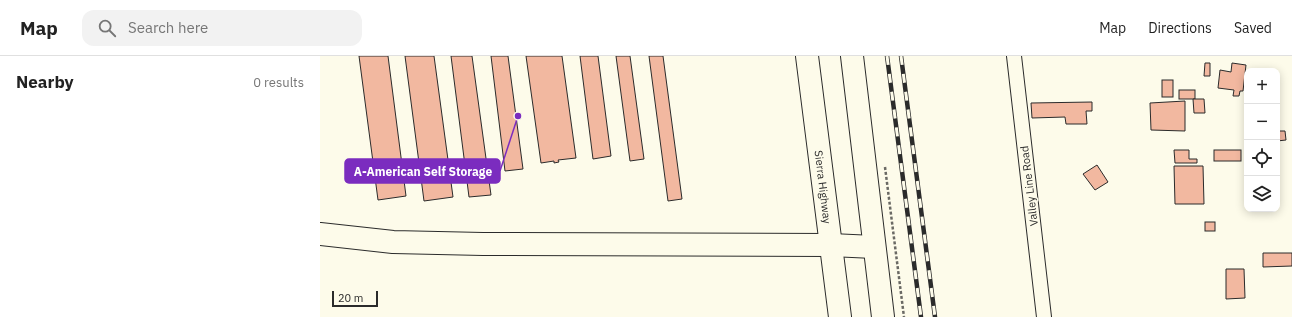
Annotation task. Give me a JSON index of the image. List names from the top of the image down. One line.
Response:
{"streets":{"main road":["Sierra Highway"],"street":["Valley Line Road"]},"places":["A-American Self Storage"],"scale_bar":"20 m","page":{"header":"Map","search":"Search here","nav":["Map","Directions","Saved"],"heading":["Nearby","0 results"],"map_buttons":["+","−"],"scale":"20 m"}}
